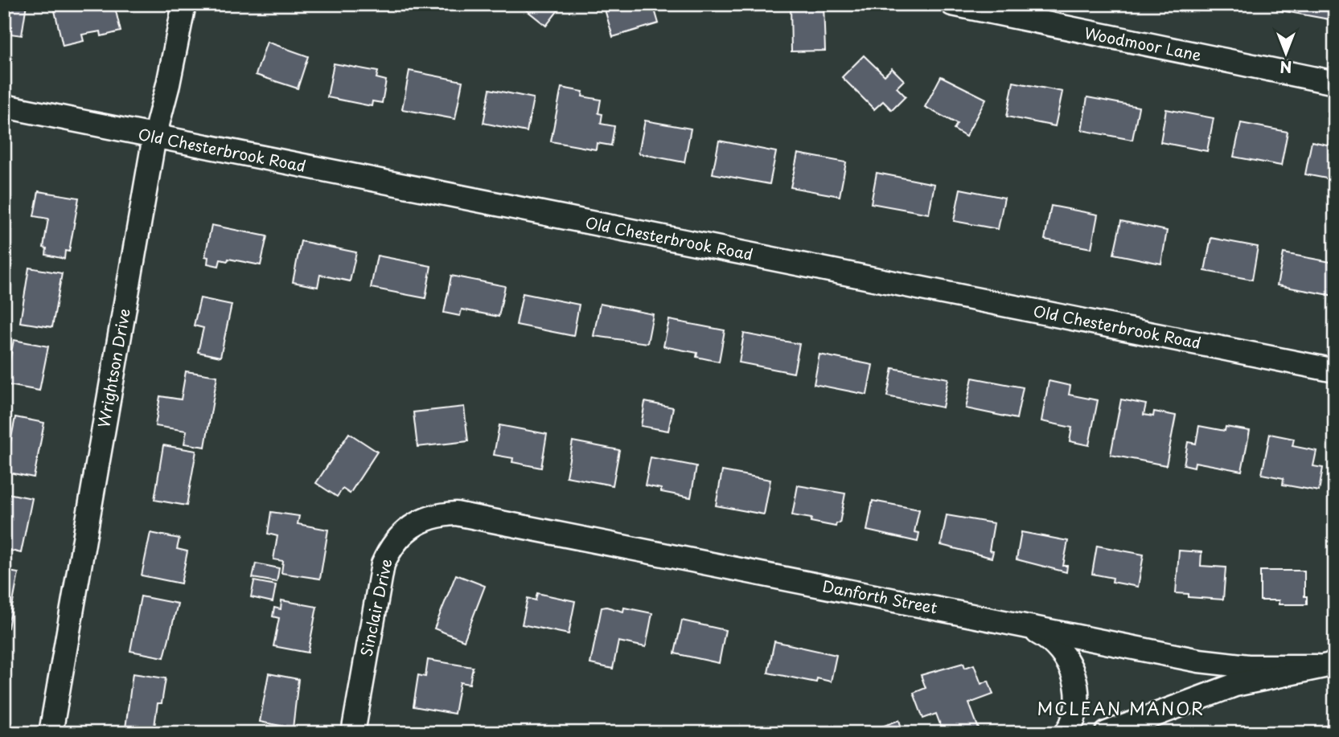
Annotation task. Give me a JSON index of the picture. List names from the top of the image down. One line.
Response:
{"streets":{"street":["Woodmoor Lane","Old Chesterbrook Road","Wrightson Drive","Danforth Street","Sinclair Drive"]},"crossings":[["Old Chesterbrook Road","Wrightson Drive"],["Danforth Street","Sinclair Drive"]],"districts":["MCLEAN MANOR"],"north":"bottom"}
